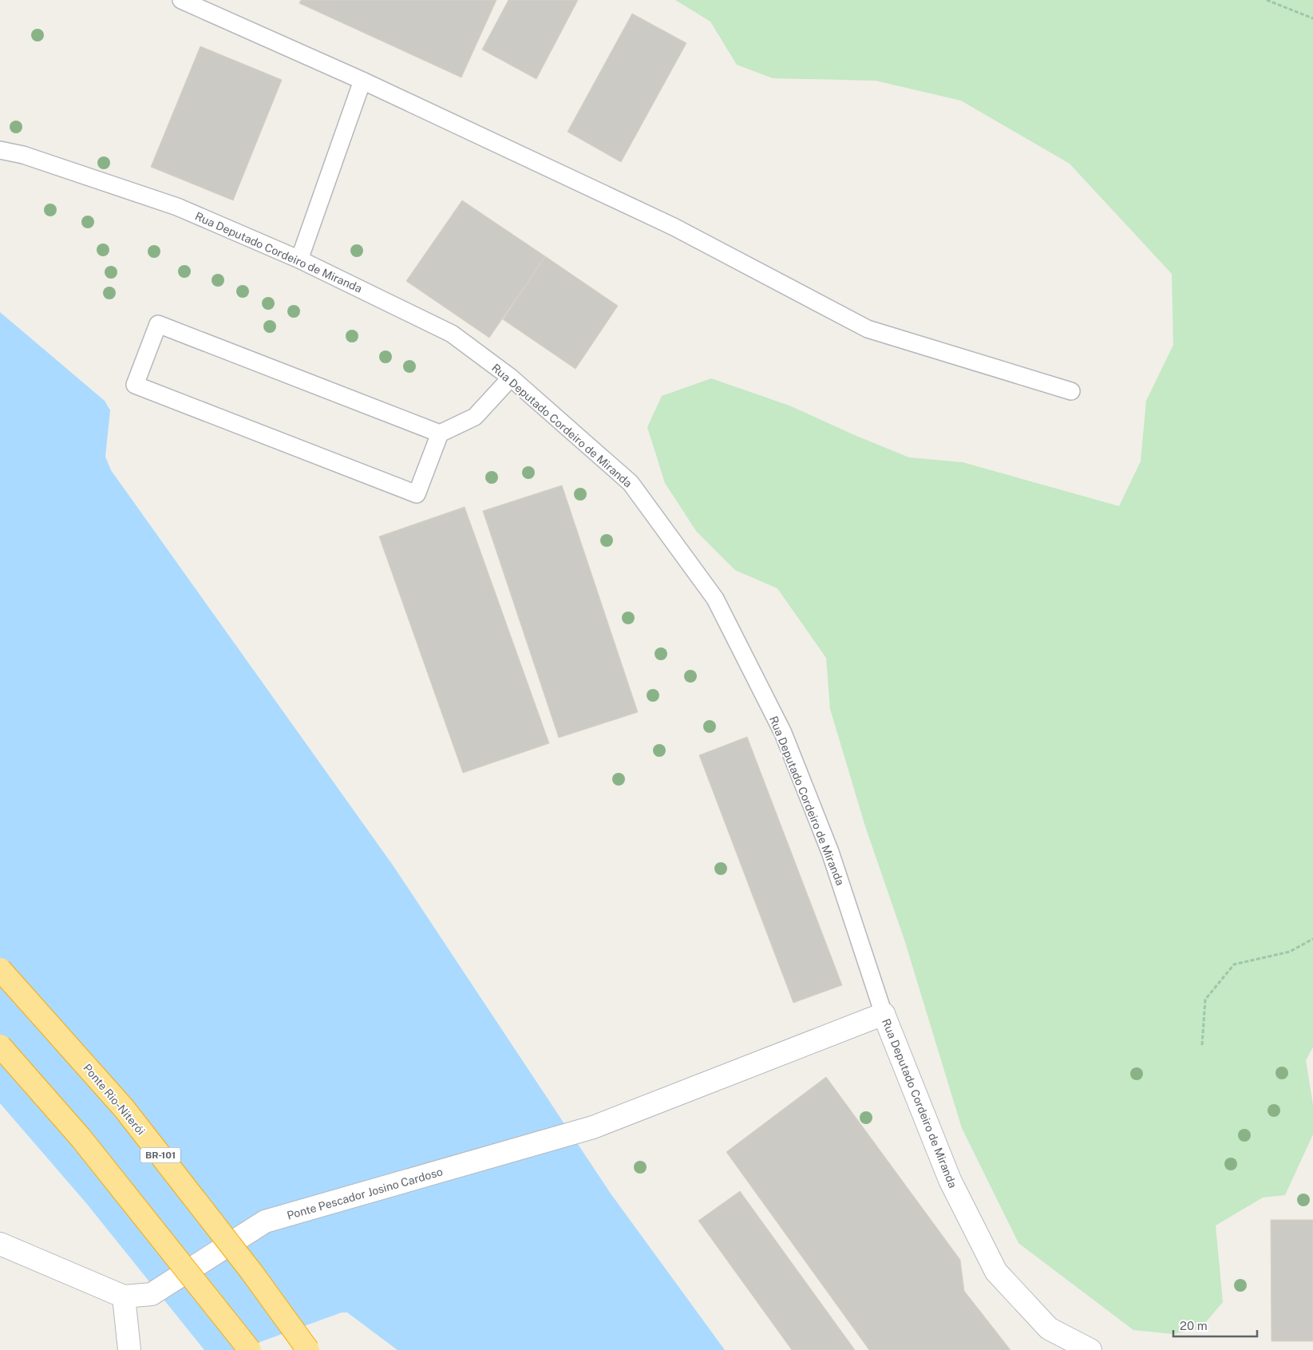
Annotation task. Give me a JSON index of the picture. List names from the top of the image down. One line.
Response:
{"streets":{"highway":["Ponte Rio-Niterói","BR-101"],"street":["Rua Deputado Cordeiro de Miranda","Ponte Pescador Josino Cardoso"]},"crossings":[["Rua Deputado Cordeiro de Miranda","Ponte Pescador Josino Cardoso"]],"scale_bar":"20 m"}
